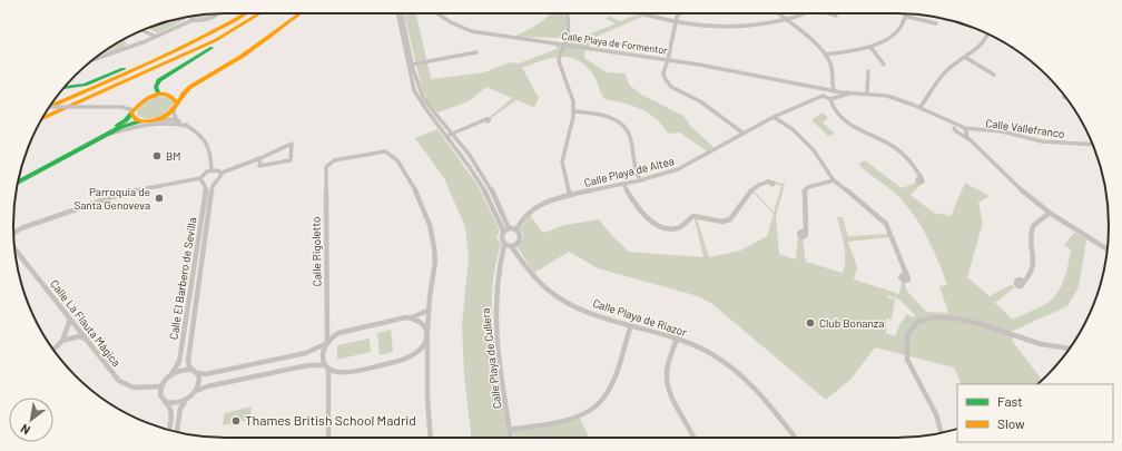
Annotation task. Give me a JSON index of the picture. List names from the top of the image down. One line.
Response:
{"streets":{"street":["Calle Playa de Formentor","Calle Vallefranco","Calle Playa de Altea","Calle Rigoletto","Calle El Barbero de Sevilla","Calle Playa de Riazor","Calle La Flauta Mágica","Calle Playa de Cullera"]},"crossings":[["Calle Playa de Formentor","Calle Playa de Altea"],["Calle Playa de Altea","Calle Playa de Riazor"],["Calle Playa de Altea","Calle Playa de Cullera"],["Calle El Barbero de Sevilla","Calle La Flauta Mágica"],["Calle Playa de Riazor","Calle Playa de Cullera"]],"places":["BM","Parroquia de Santa Genoveva","Club Bonanza","Thames British School Madrid"],"legend":["Fast","Slow"],"north":"bottom left"}
